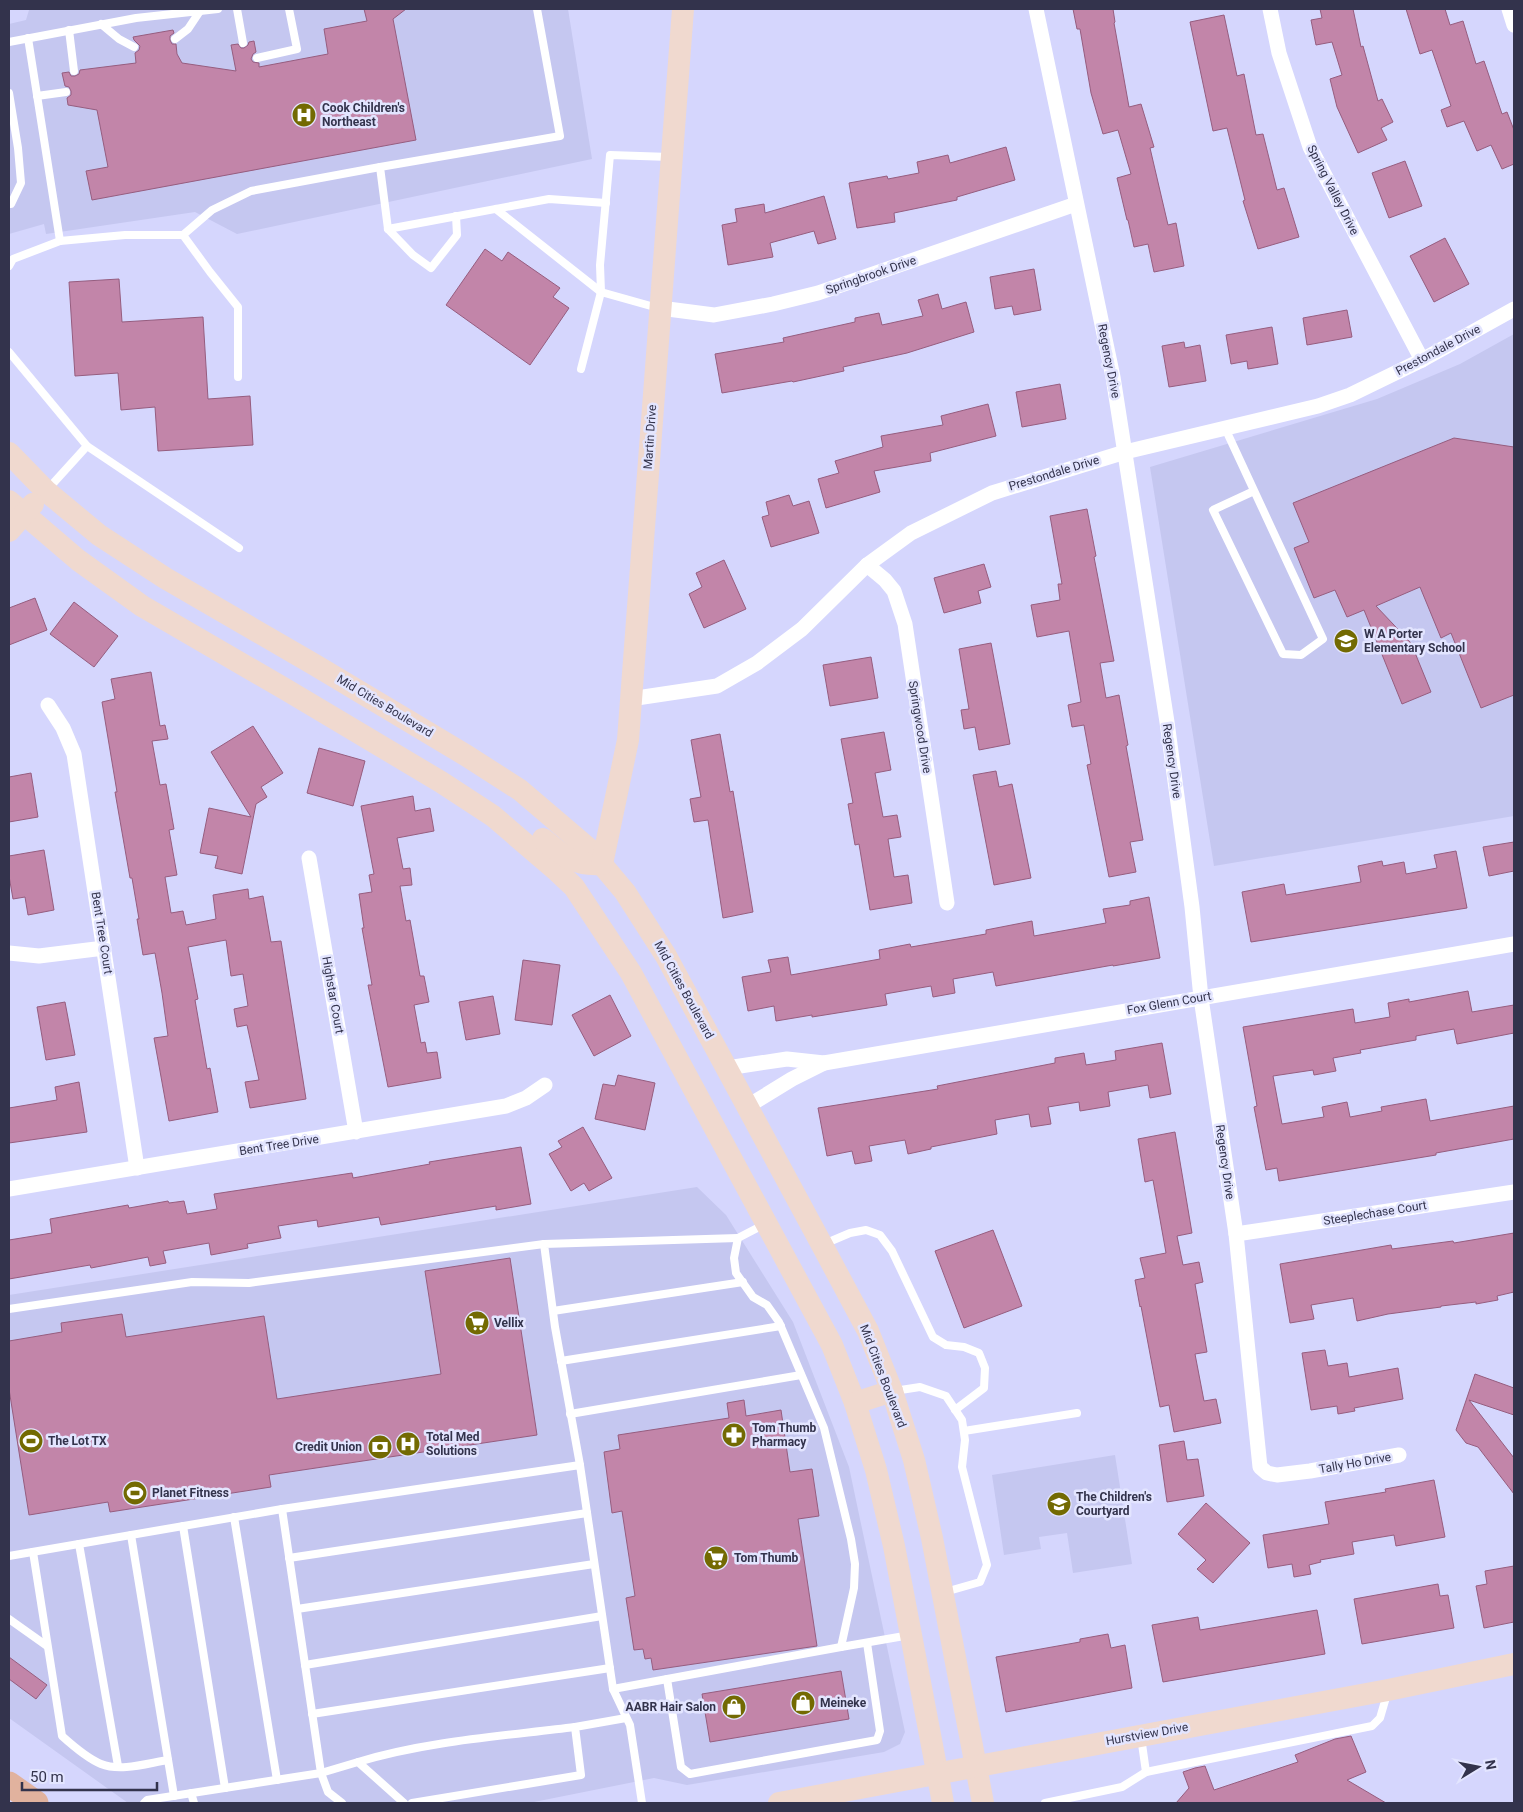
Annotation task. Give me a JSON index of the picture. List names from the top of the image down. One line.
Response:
{"streets":{"main road":["Martin Drive","Mid Cities Boulevard","Hurstview Drive"],"street":["Spring Valley Drive","Springbrook Drive","Prestondale Drive","Regency Drive","Springwood Drive","Bent Tree Court","Highstar Court","Fox Glenn Court","Bent Tree Drive","Steeplechase Court","Tally Ho Drive"]},"crossings":[["Spring Valley Drive","Prestondale Drive"],["Springbrook Drive","Regency Drive"],["Springbrook Drive","Martin Drive"],["Prestondale Drive","Regency Drive"],["Prestondale Drive","Martin Drive"],["Prestondale Drive","Springwood Drive"],["Regency Drive","Fox Glenn Court"],["Regency Drive","Steeplechase Court"],["Regency Drive","Tally Ho Drive"],["Martin Drive","Mid Cities Boulevard"],["Mid Cities Boulevard","Fox Glenn Court"],["Mid Cities Boulevard","Hurstview Drive"],["Bent Tree Court","Bent Tree Drive"],["Highstar Court","Bent Tree Drive"]],"places":{"hospital":["Cook Children's Northeast","Total Med Solutions"],"school or university":["W A Porter Elementary School","The Children's Courtyard"],"supermarket":["Vellix","Tom Thumb"],"pharmacy":["Tom Thumb Pharmacy"],"sports":["The Lot TX","Planet Fitness"],"bank":["Credit Union"],"shop":["Meineke","AABR Hair Salon"]},"scale_bar":"50 m","north":"right"}
